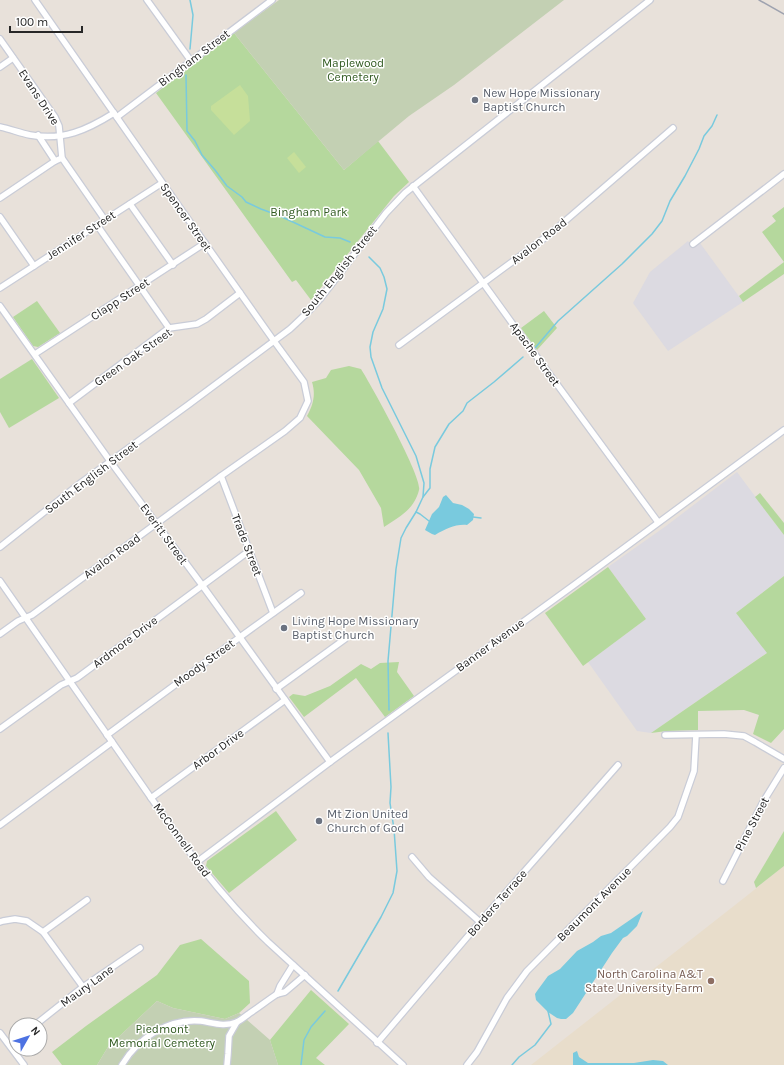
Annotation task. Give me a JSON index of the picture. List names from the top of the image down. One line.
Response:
{"streets":{"street":["Bingham Street","Evans Drive","Spencer Street","Jennifer Street","Avalon Road","South English Street","Clapp Street","Apache Street","Green Oak Street","Everitt Street","Trade Street","Ardmore Drive","Banner Avenue","Moody Street","Arbor Drive","Pine Street","McConnell Road","Borders Terrace","Beaumont Avenue","Maury Lane"]},"crossings":[["Bingham Street","Evans Drive"],["Bingham Street","Spencer Street"],["Spencer Street","Jennifer Street"],["Spencer Street","Avalon Road"],["Spencer Street","South English Street"],["Spencer Street","Clapp Street"],["Spencer Street","Green Oak Street"],["Avalon Road","Apache Street"],["Avalon Road","Everitt Street"],["Avalon Road","Trade Street"],["Avalon Road","McConnell Road"],["South English Street","Apache Street"],["South English Street","Everitt Street"],["Clapp Street","Everitt Street"],["Apache Street","Banner Avenue"],["Green Oak Street","Everitt Street"],["Everitt Street","Ardmore Drive"],["Everitt Street","Banner Avenue"],["Everitt Street","Moody Street"],["Everitt Street","Arbor Drive"],["Trade Street","Ardmore Drive"],["Trade Street","Moody Street"],["Ardmore Drive","McConnell Road"],["Banner Avenue","McConnell Road"],["Moody Street","McConnell Road"],["Arbor Drive","McConnell Road"],["McConnell Road","Borders Terrace"]],"parks":["Maplewood Cemetery","Bingham Park","Piedmont Memorial Cemetery"],"places":["New Hope Missionary Baptist Church","Living Hope Missionary Baptist Church","Mt Zion United Church of God","North Carolina A&T State University Farm"],"scale_bar":"100 m","north":"top right"}
